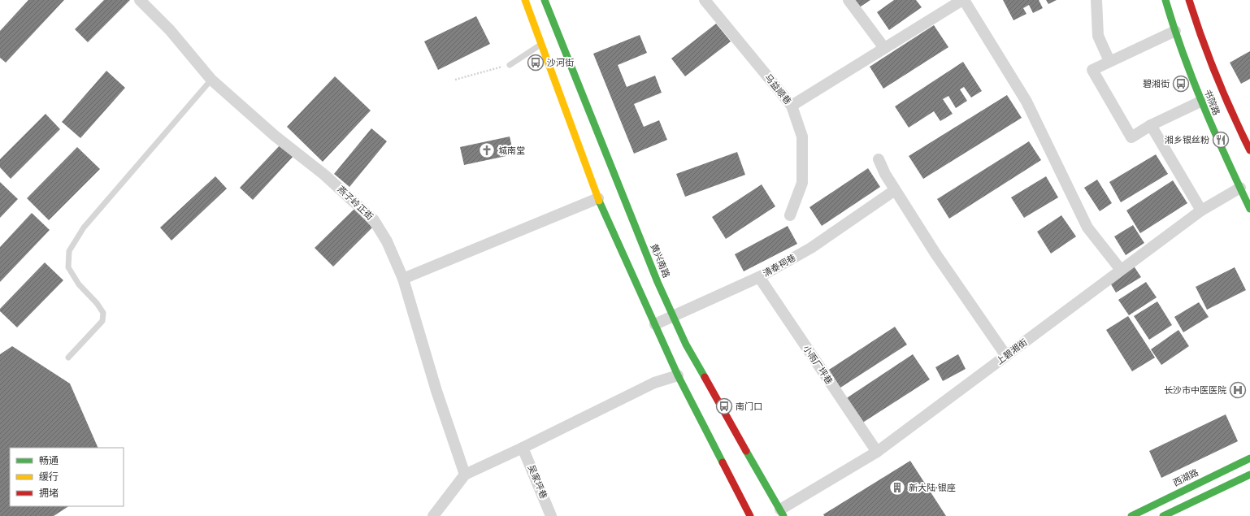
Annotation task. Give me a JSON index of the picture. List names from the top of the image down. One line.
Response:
{"streets":{"main road":["书院路","黄兴南路","西湖路"],"street":["马益顺巷","燕子岭正街","清泰祠巷","上碧湘街","小雨厂坪巷","吴家坪巷"]},"crossings":[["书院路","上碧湘街"],["黄兴南路","清泰祠巷"],["黄兴南路","上碧湘街"],["清泰祠巷","小雨厂坪巷"],["上碧湘街","小雨厂坪巷"]],"places":{"bus stop":["沙河街","碧湘街","南门口"],"restaurant":["湘乡银丝粉"],"church":["城南堂"],"hospital":["长沙市中医医院"],"building":["新大陆·银座"]},"legend":["畅通","缓行","拥堵"]}
